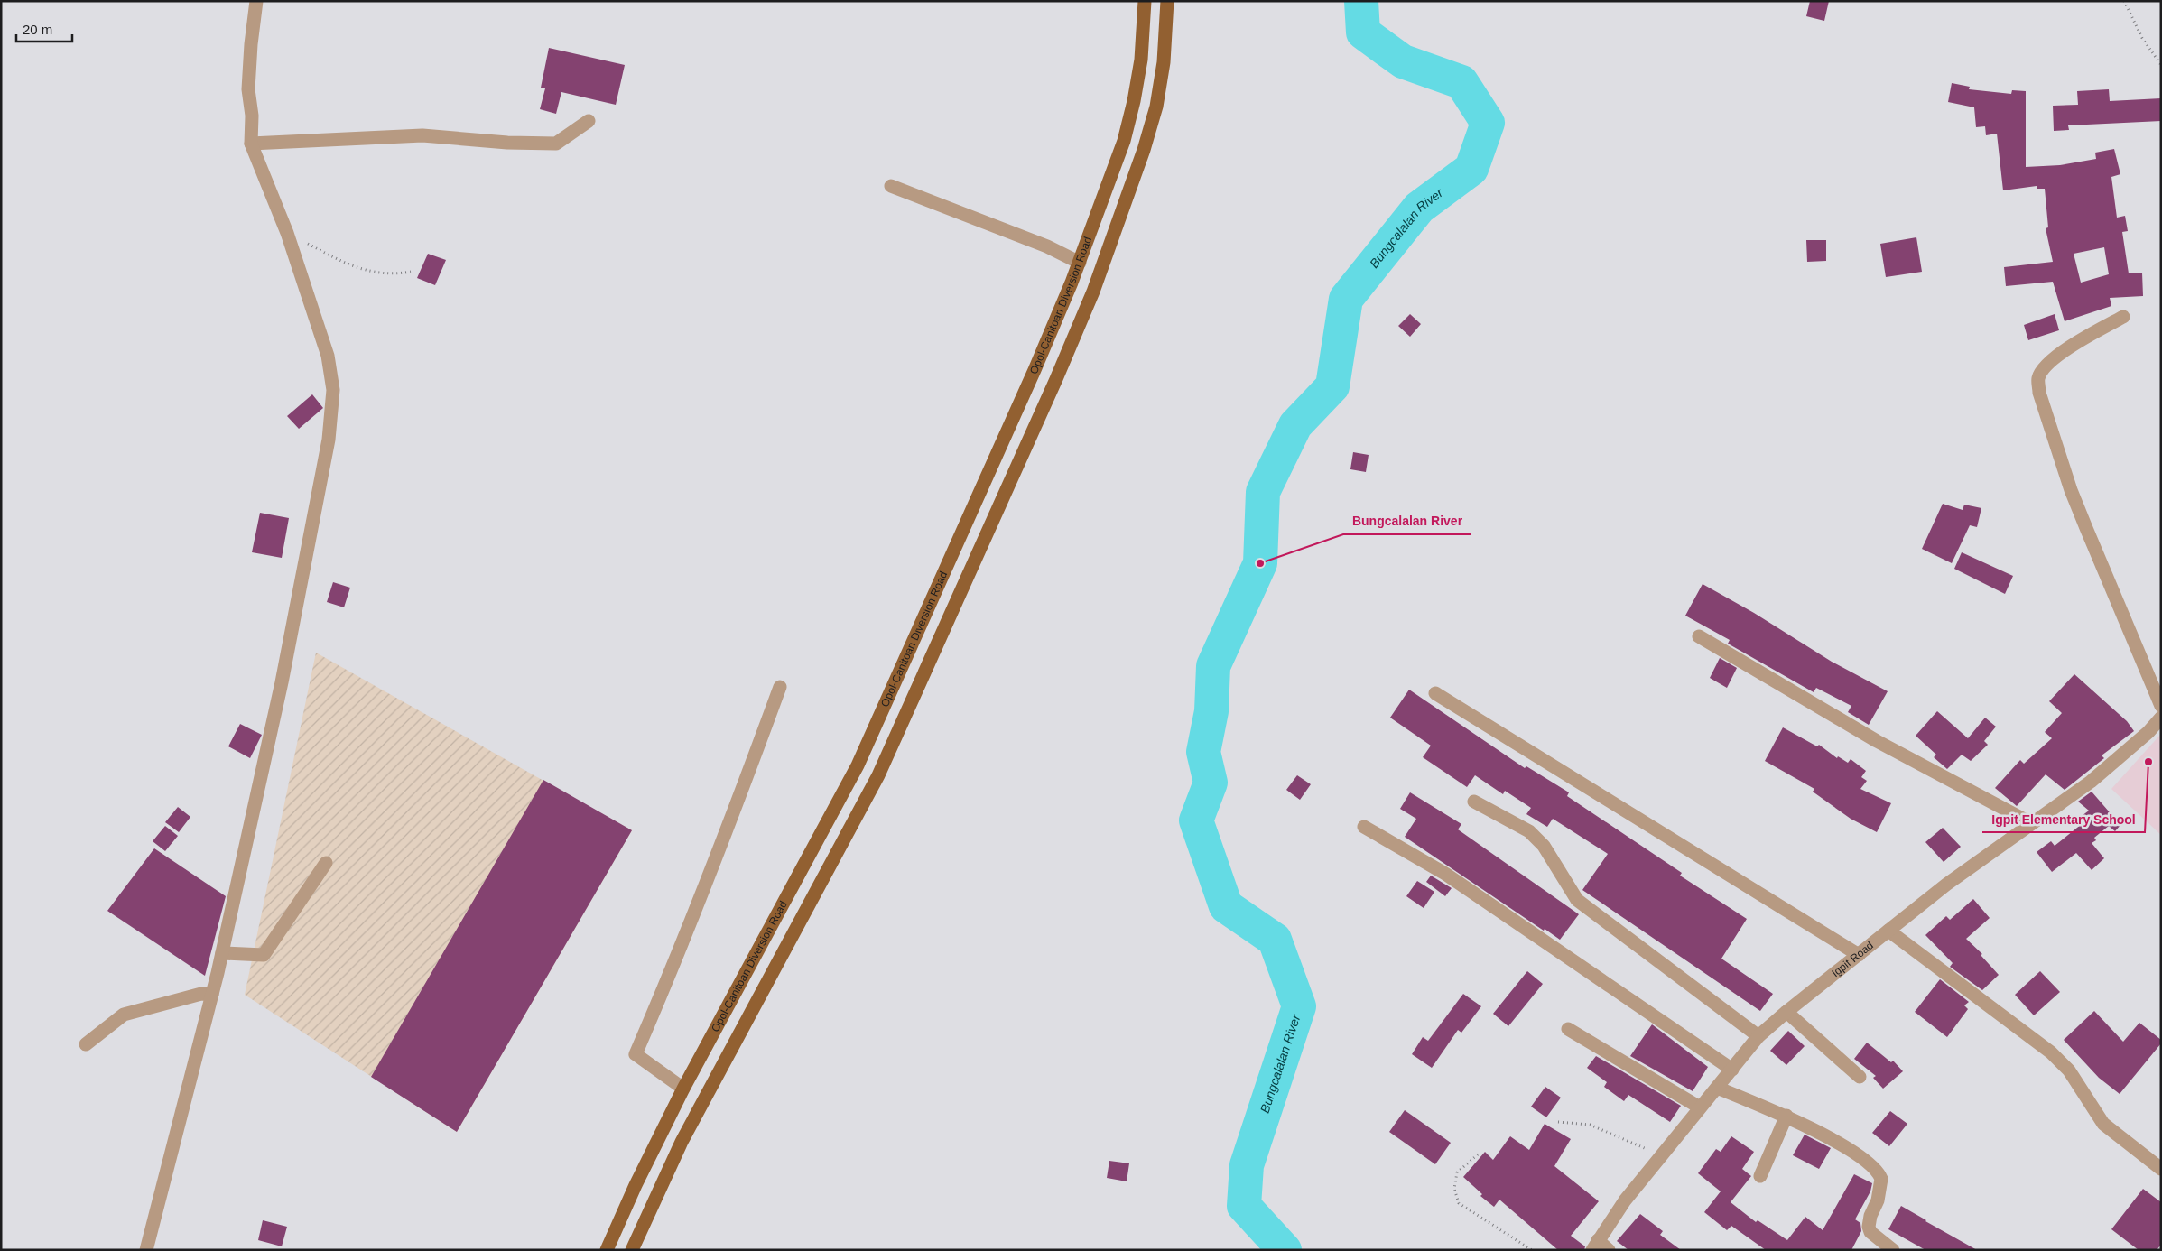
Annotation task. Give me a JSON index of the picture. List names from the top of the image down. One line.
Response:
{"streets":{"main road":["Opol-Canitoan Diversion Road"],"street":["Igpit Road"]},"water":["Bungcalalan River"],"places":["Bungcalalan River","Igpit Elementary School"],"scale_bar":"20 m"}
